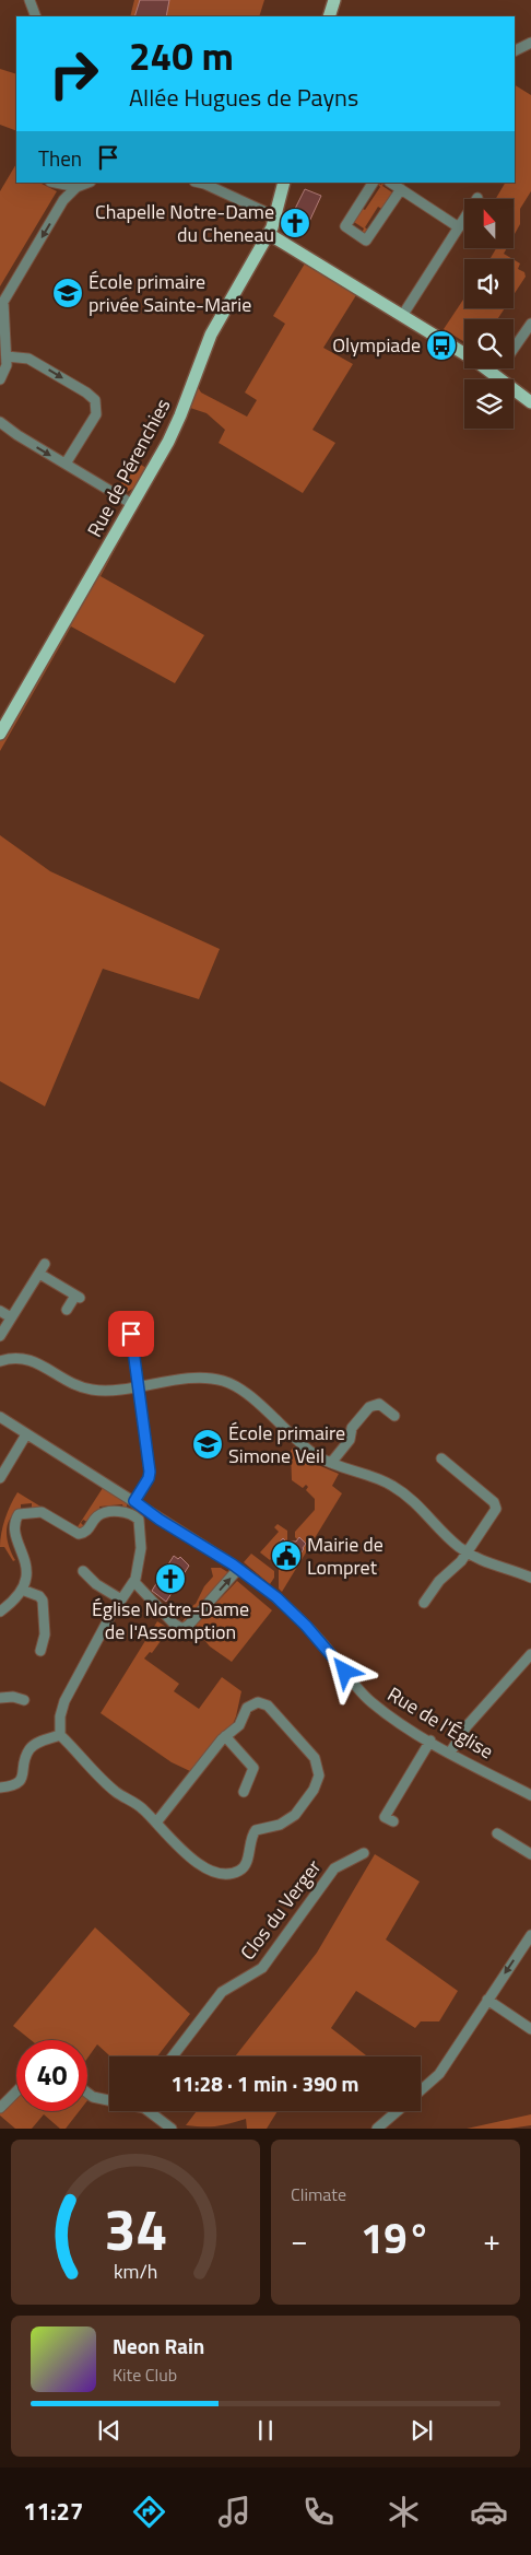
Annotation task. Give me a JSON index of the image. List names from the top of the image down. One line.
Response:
{"streets":{"main road":["Rue de Pérenchies"],"street":["Rue de l'Église","Clos du Verger"]},"places":{"church":["Chapelle Notre-Dame du Cheneau","Église Notre-Dame de l'Assomption"],"school or university":["École primaire privée Sainte-Marie","École primaire Simone Veil"],"bus stop":["Olympiade"],"public building":["Mairie de Lompret"]},"north":"top","page":{"turn":["240 m","Allée Hugues de Payns"],"then":"Then","limit":"40","trip":"11:28 · 1 min · 390 m","tile":"Climate","heat":["−","19°","+"],"song":["Neon Rain","Kite Club"],"tabs":"11:27","gauge":["34","km/h"]}}
